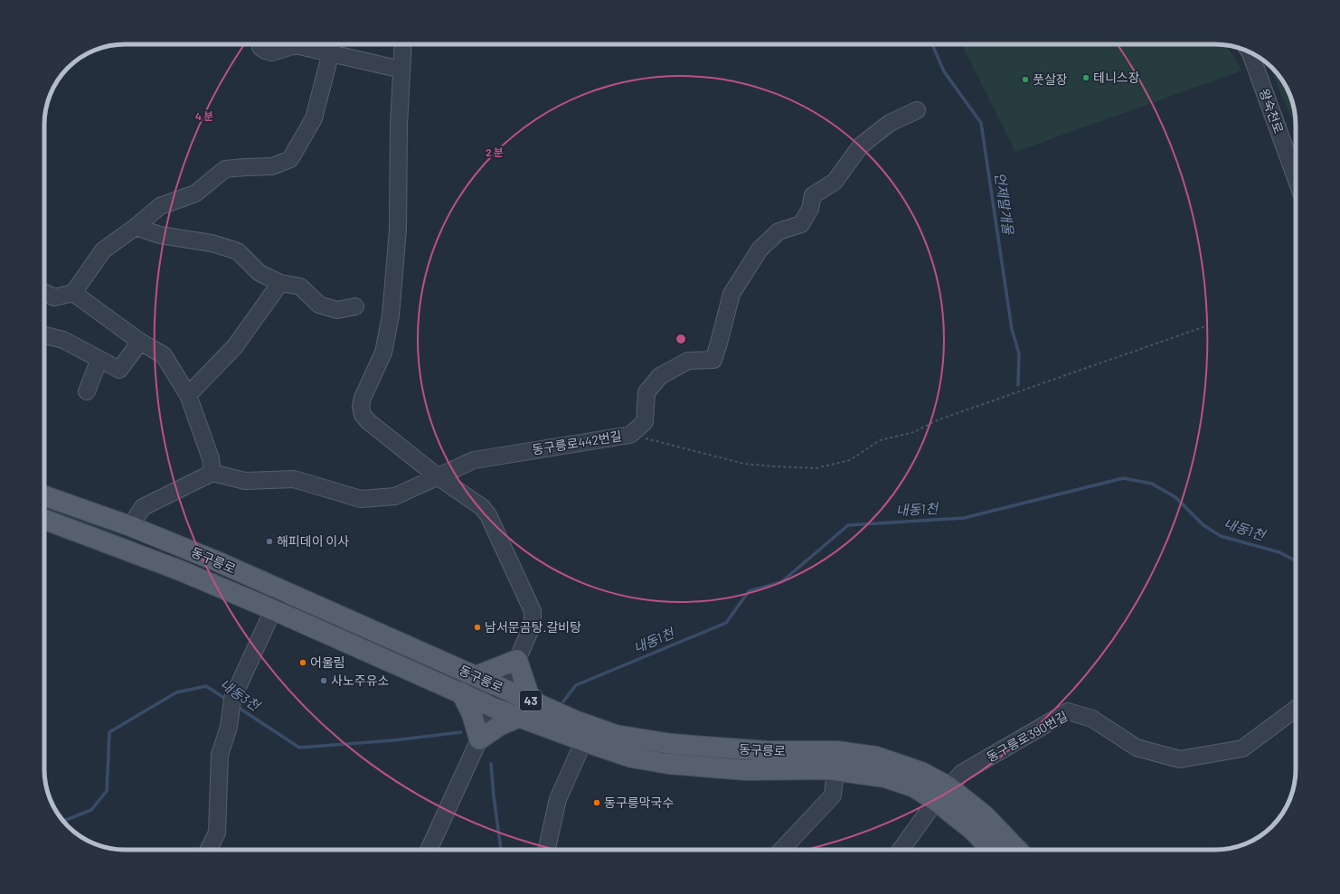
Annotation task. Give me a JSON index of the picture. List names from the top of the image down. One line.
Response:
{"streets":{"main road":["동구릉로","43"],"street":["왕숙천로","동구릉로442번길","동구릉로390번길"]},"crossings":[["동구릉로","동구릉로390번길"]],"water":["언제말개울","내동1천","내동3천"],"places":["테니스장","풋살장","해피데이 이사","남서문곰탕.갈비탕","어울림","사노주유소","동구릉막국수"],"rings":["4 분","2 분"]}
